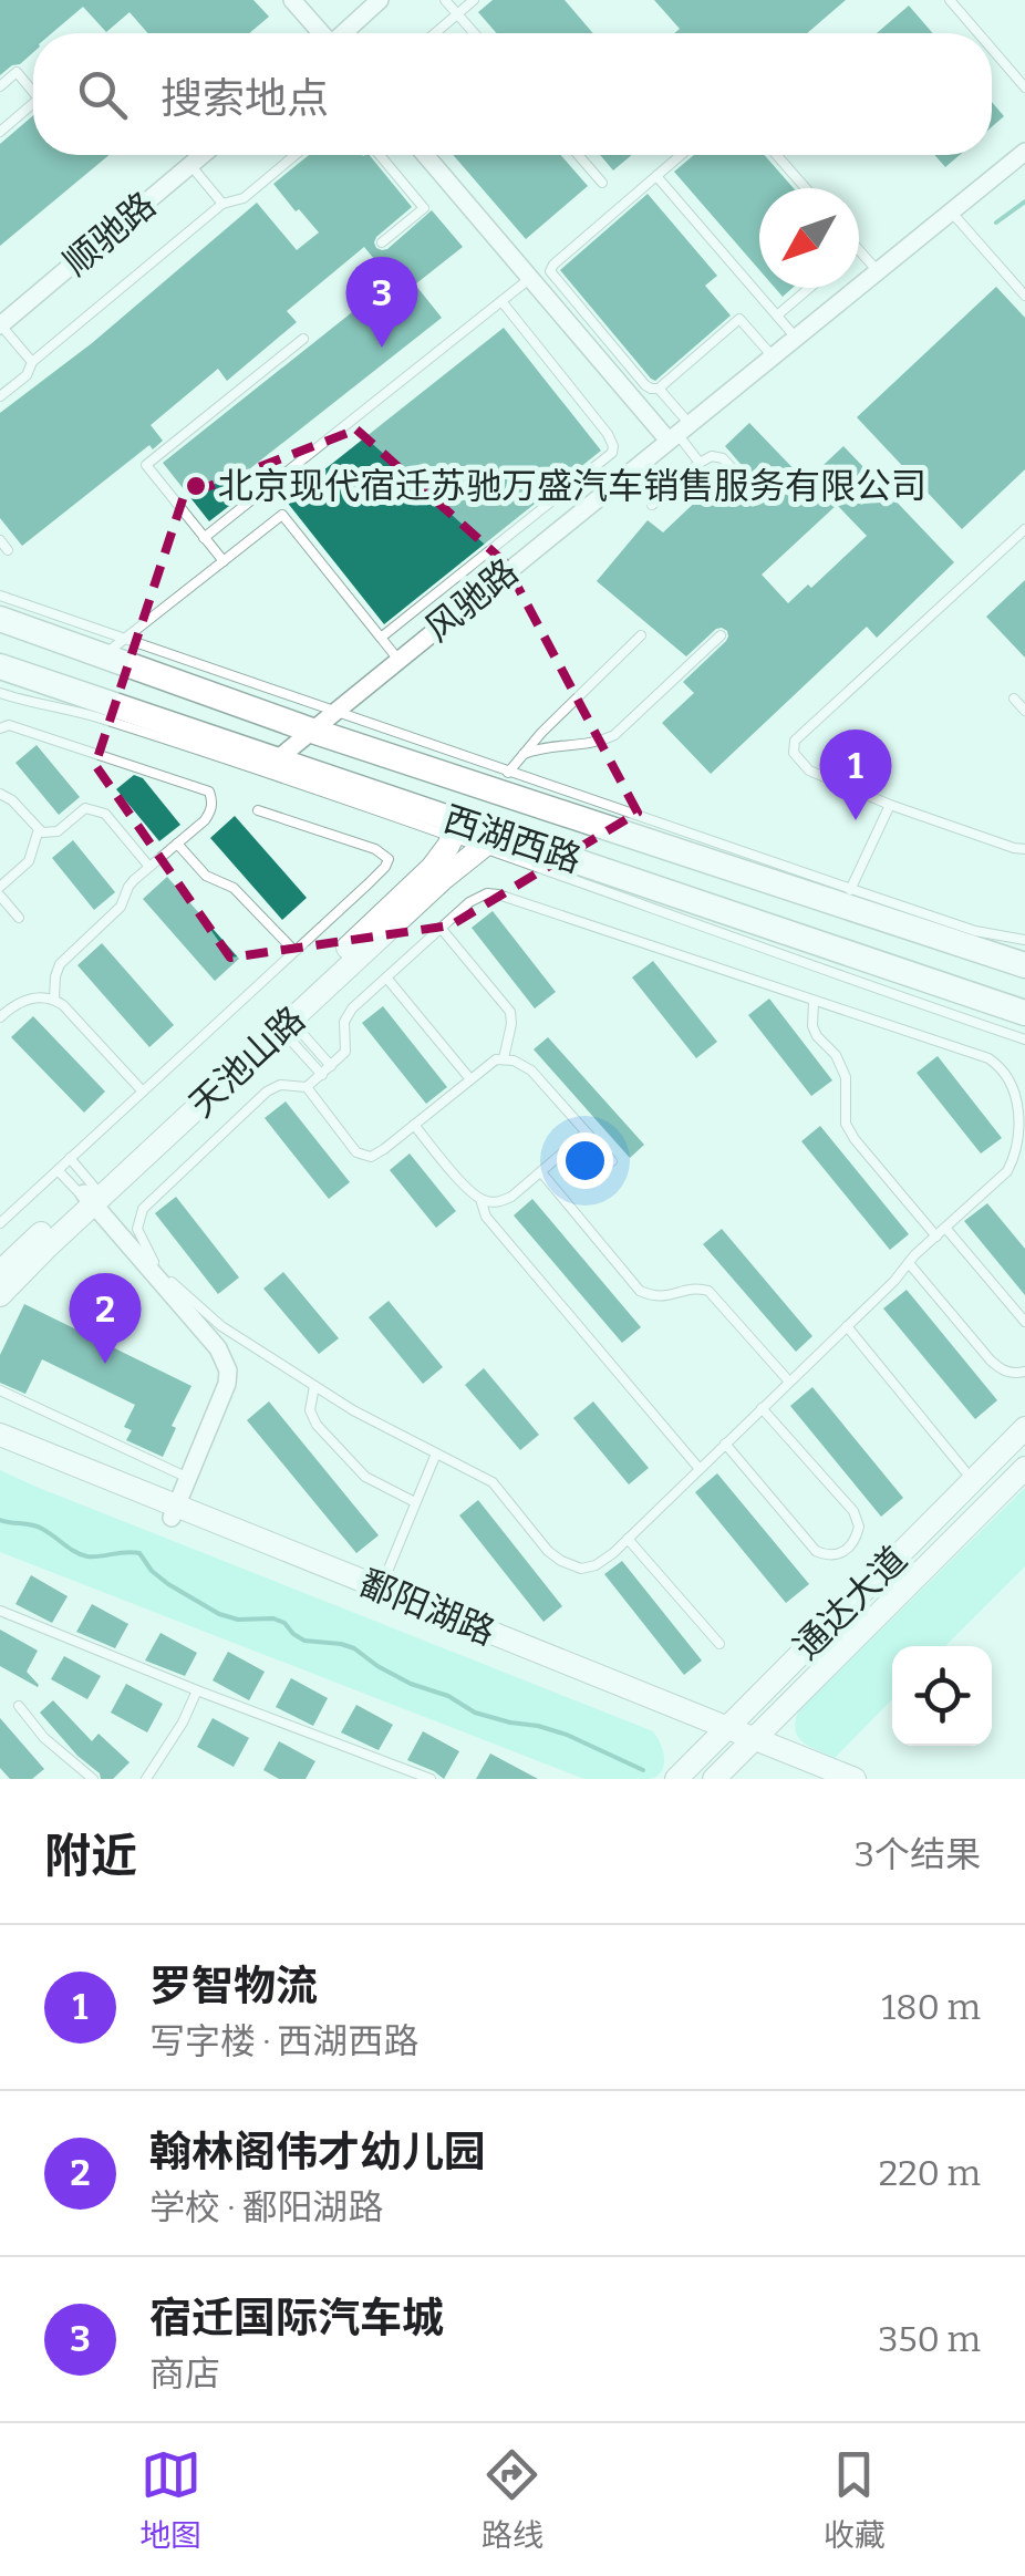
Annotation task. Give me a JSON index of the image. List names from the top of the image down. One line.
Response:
{"streets":{"main road":["西湖西路"],"street":["顺驰路","风驰路","天池山路","通达大道","鄱阳湖路"]},"crossings":[["风驰路","西湖西路"],["西湖西路","天池山路"],["通达大道","鄱阳湖路"]],"places":["北京现代宿迁苏驰万盛汽车销售服务有限公司"],"north":"bottom left","page":{"search":"搜索地点","pins":["3","1","2"],"heading":["附近","3个结果"],"list":[{"mark":"1","name":"罗智物流","note":"写字楼 · 西湖西路","value":"180 m"},{"mark":"2","name":"翰林阁伟才幼儿园","note":"学校 · 鄱阳湖路","value":"220 m"},{"mark":"3","name":"宿迁国际汽车城","note":"商店","value":"350 m"}],"nav":["地图","路线","收藏"]}}
